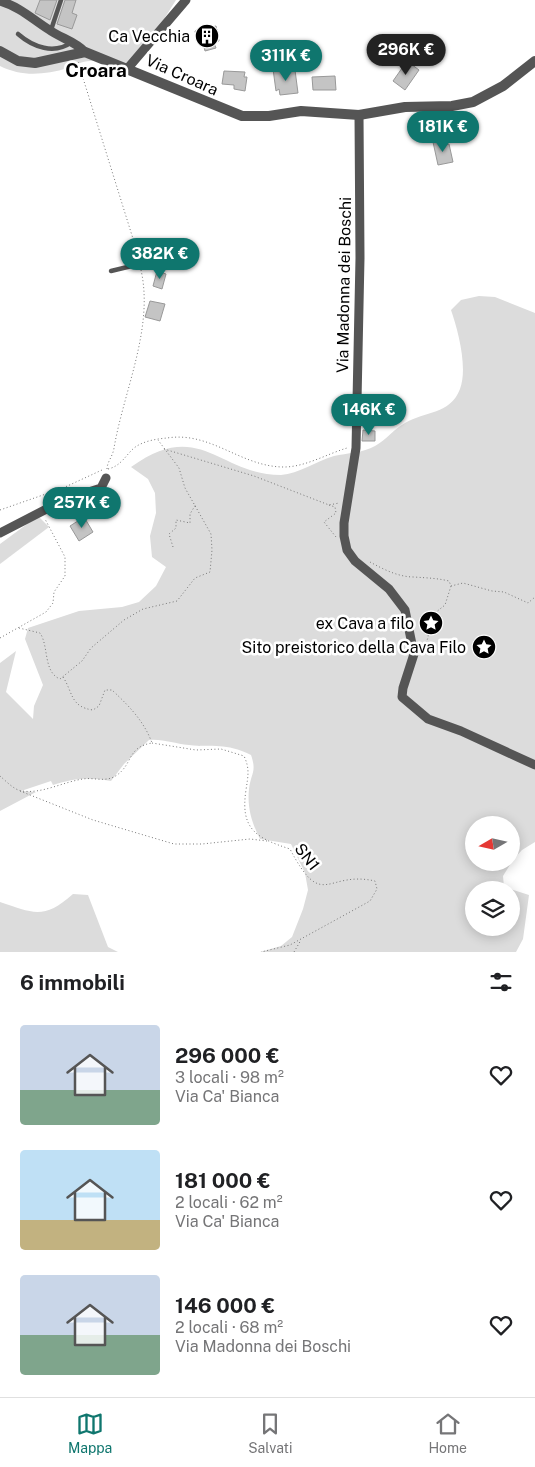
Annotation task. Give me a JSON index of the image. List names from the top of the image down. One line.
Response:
{"streets":{"street":["Via Croara","Via Madonna dei Boschi"],"path":["SN1"]},"crossings":[["Via Croara","Via Madonna dei Boschi"]],"districts":["Croara"],"places":{"building":["Ca Vecchia"],"place":["ex Cava a filo","Sito preistorico della Cava Filo"]},"north":"left","page":{"price":["296K €","311K €","181K €","382K €","146K €","257K €"],"heading":"6 immobili","list":[{"name":"296 000 €","note":"3 locali · 98 m² · Via Ca' Bianca"},{"name":"181 000 €","note":"2 locali · 62 m² · Via Ca' Bianca"},{"name":"146 000 €","note":"2 locali · 68 m² · Via Madonna dei Boschi"}],"tabs":["Mappa","Salvati","Home"]}}
